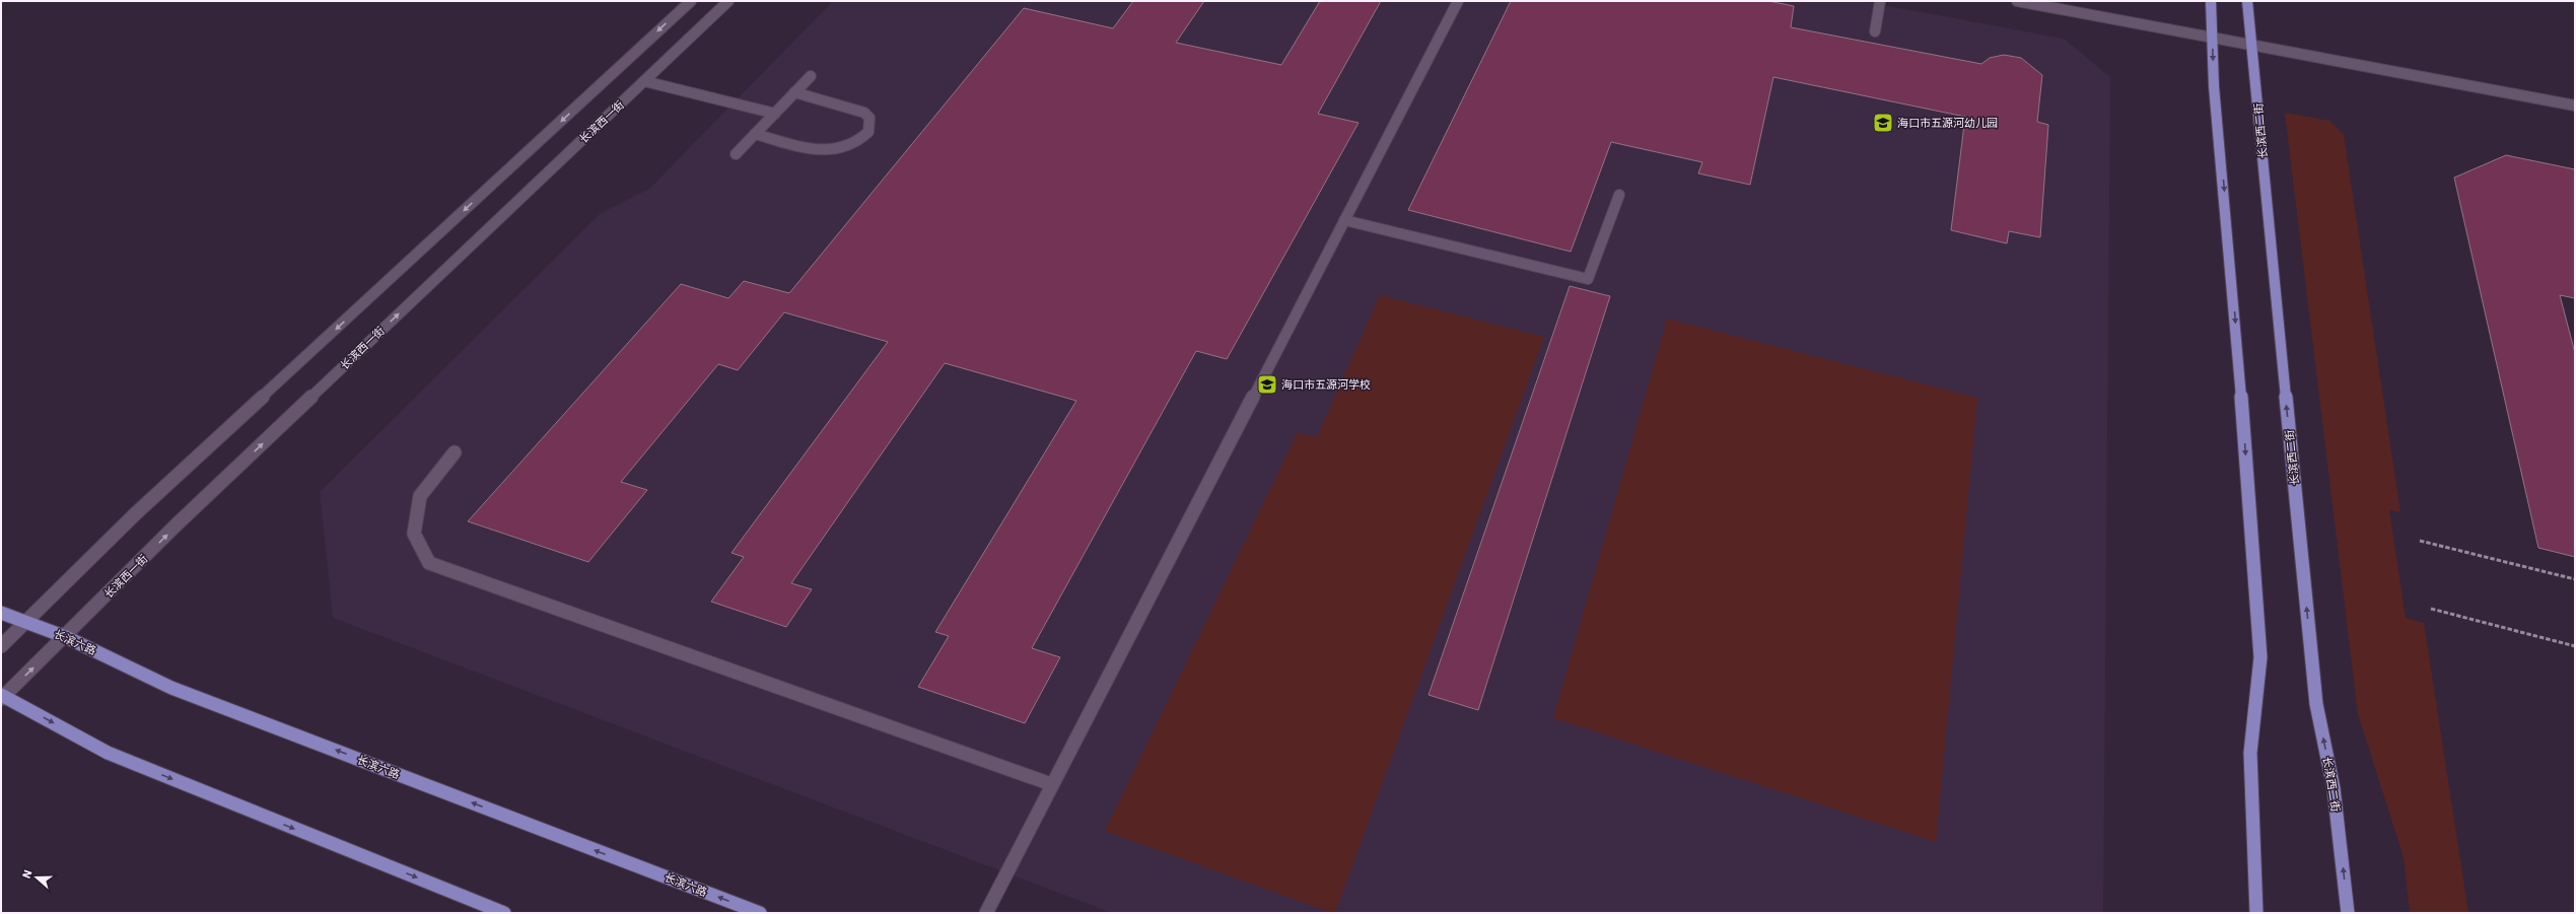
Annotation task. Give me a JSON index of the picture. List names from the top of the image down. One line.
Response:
{"streets":{"main road":["长滨西二街","长滨六路"],"street":["长滨西一街"]},"crossings":[["长滨西一街","长滨六路"]],"places":{"school or university":["海口市五源河幼儿园","海口市五源河学校"]},"north":"left"}
